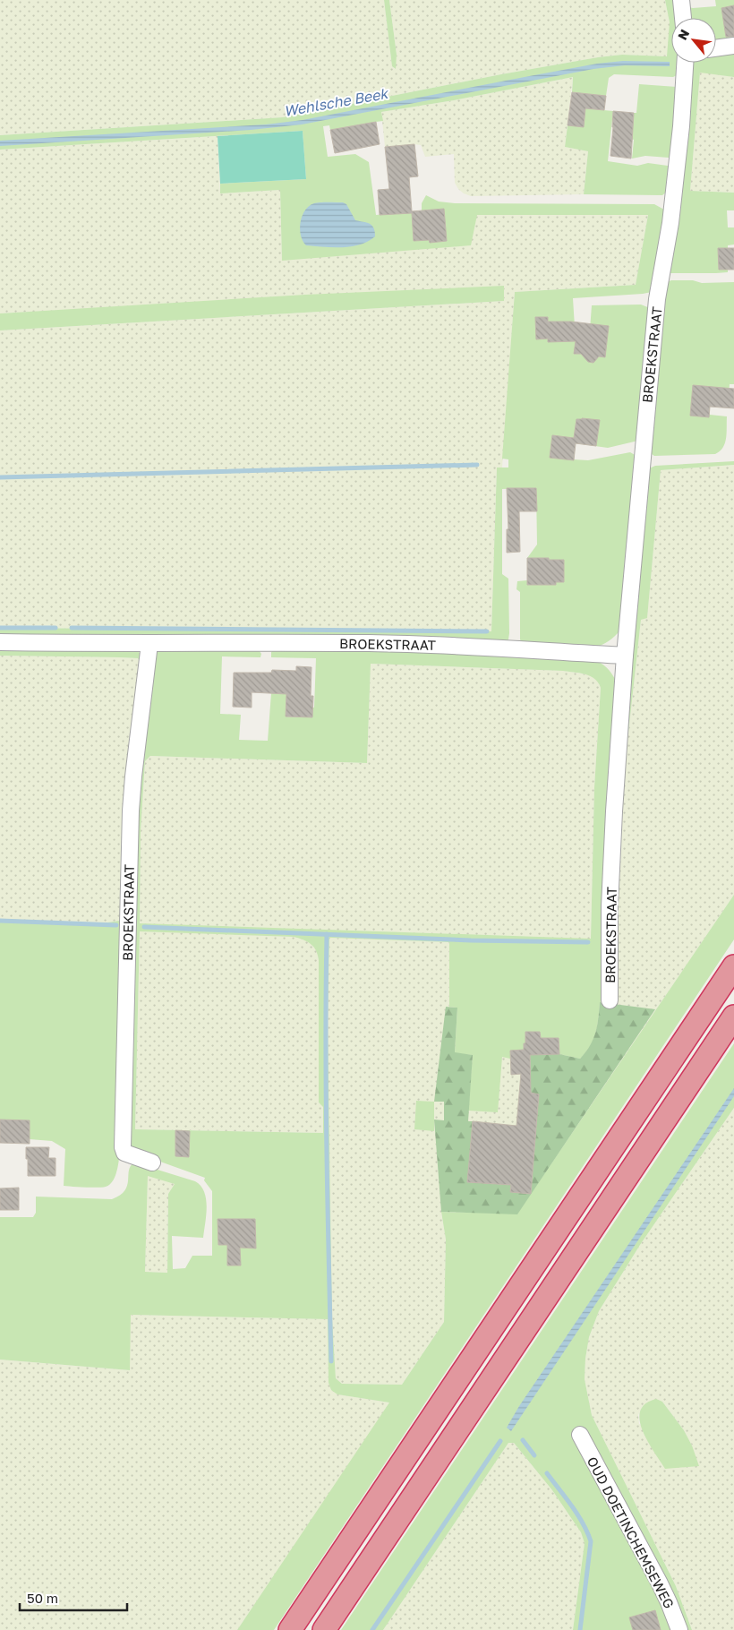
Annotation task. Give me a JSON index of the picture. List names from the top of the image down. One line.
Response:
{"streets":{"street":["BROEKSTRAAT","OUD DOETINCHEMSEWEG"]},"water":["Wehlsche Beek"],"scale_bar":"50 m","north":"top left"}
